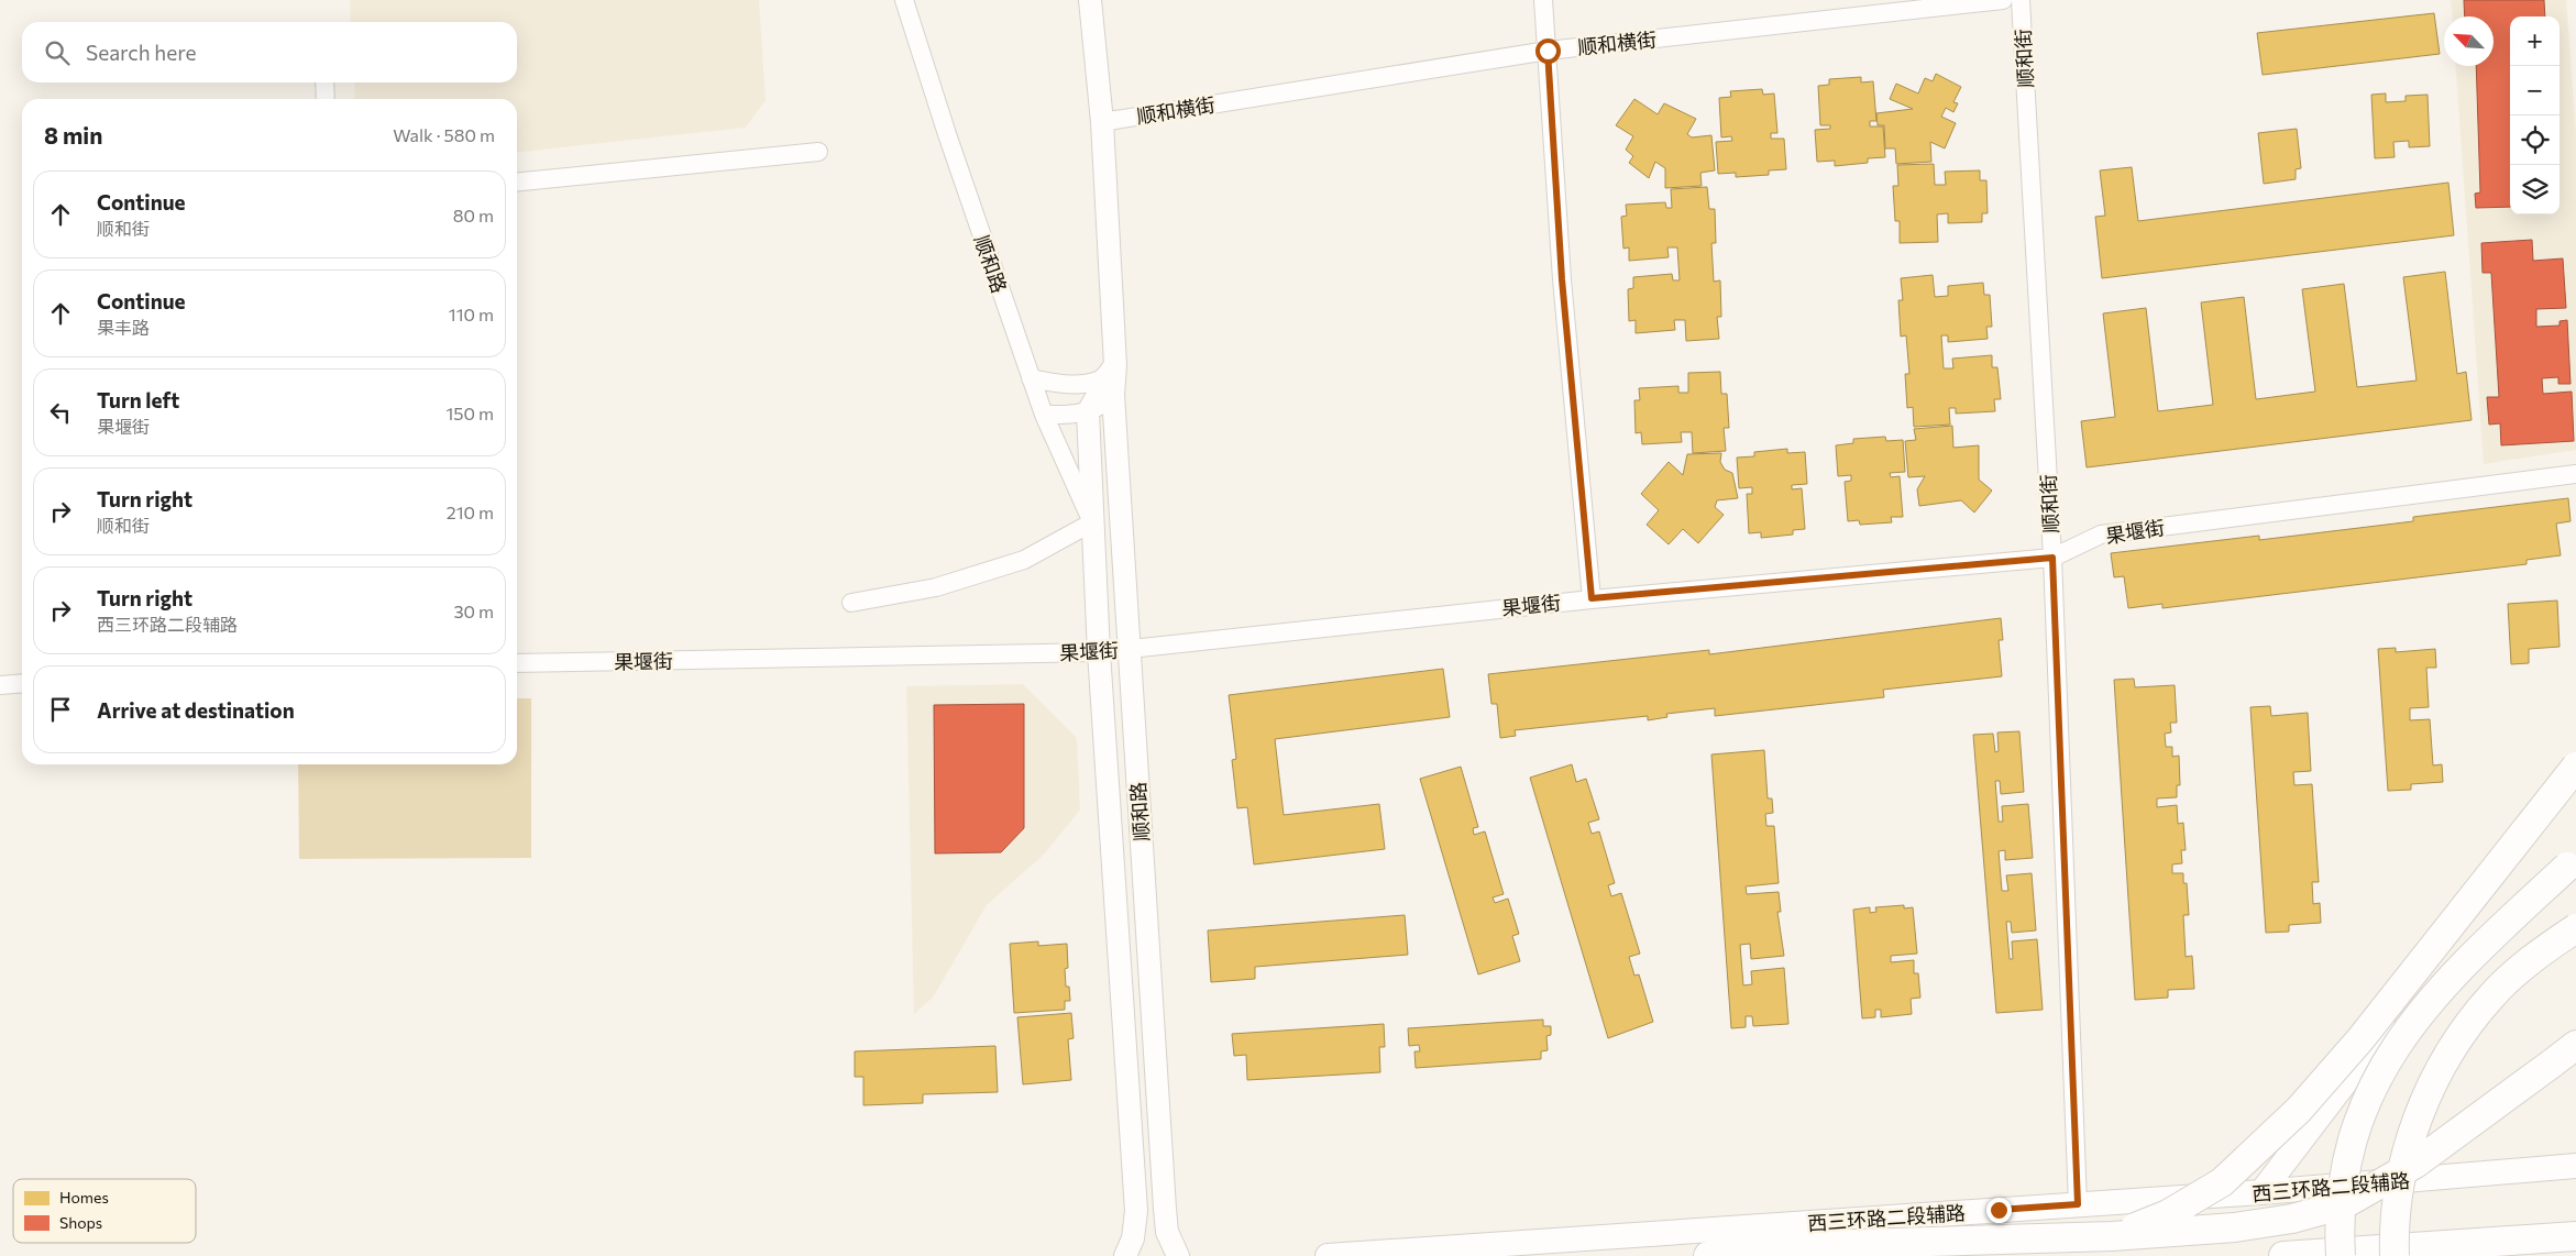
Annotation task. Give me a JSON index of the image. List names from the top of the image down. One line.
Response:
{"streets":{"main road":["西三环路二段辅路"],"street":["顺和横街","顺和街","顺和路","果堰街"]},"crossings":[["顺和横街","顺和路"],["顺和街","果堰街"],["顺和街","西三环路二段辅路"],["顺和路","果堰街"]],"legend":["Homes","Shops"],"north":"top left","page":{"map_buttons":["+","−"],"search":"Search here","heading":["8 min","Walk · 580 m"],"list":[["Continue","顺和街","80 m"],["Continue","果丰路","110 m"],["Turn left","果堰街","150 m"],["Turn right","顺和街","210 m"],["Turn right","西三环路二段辅路","30 m"],"Arrive at destination"]}}
